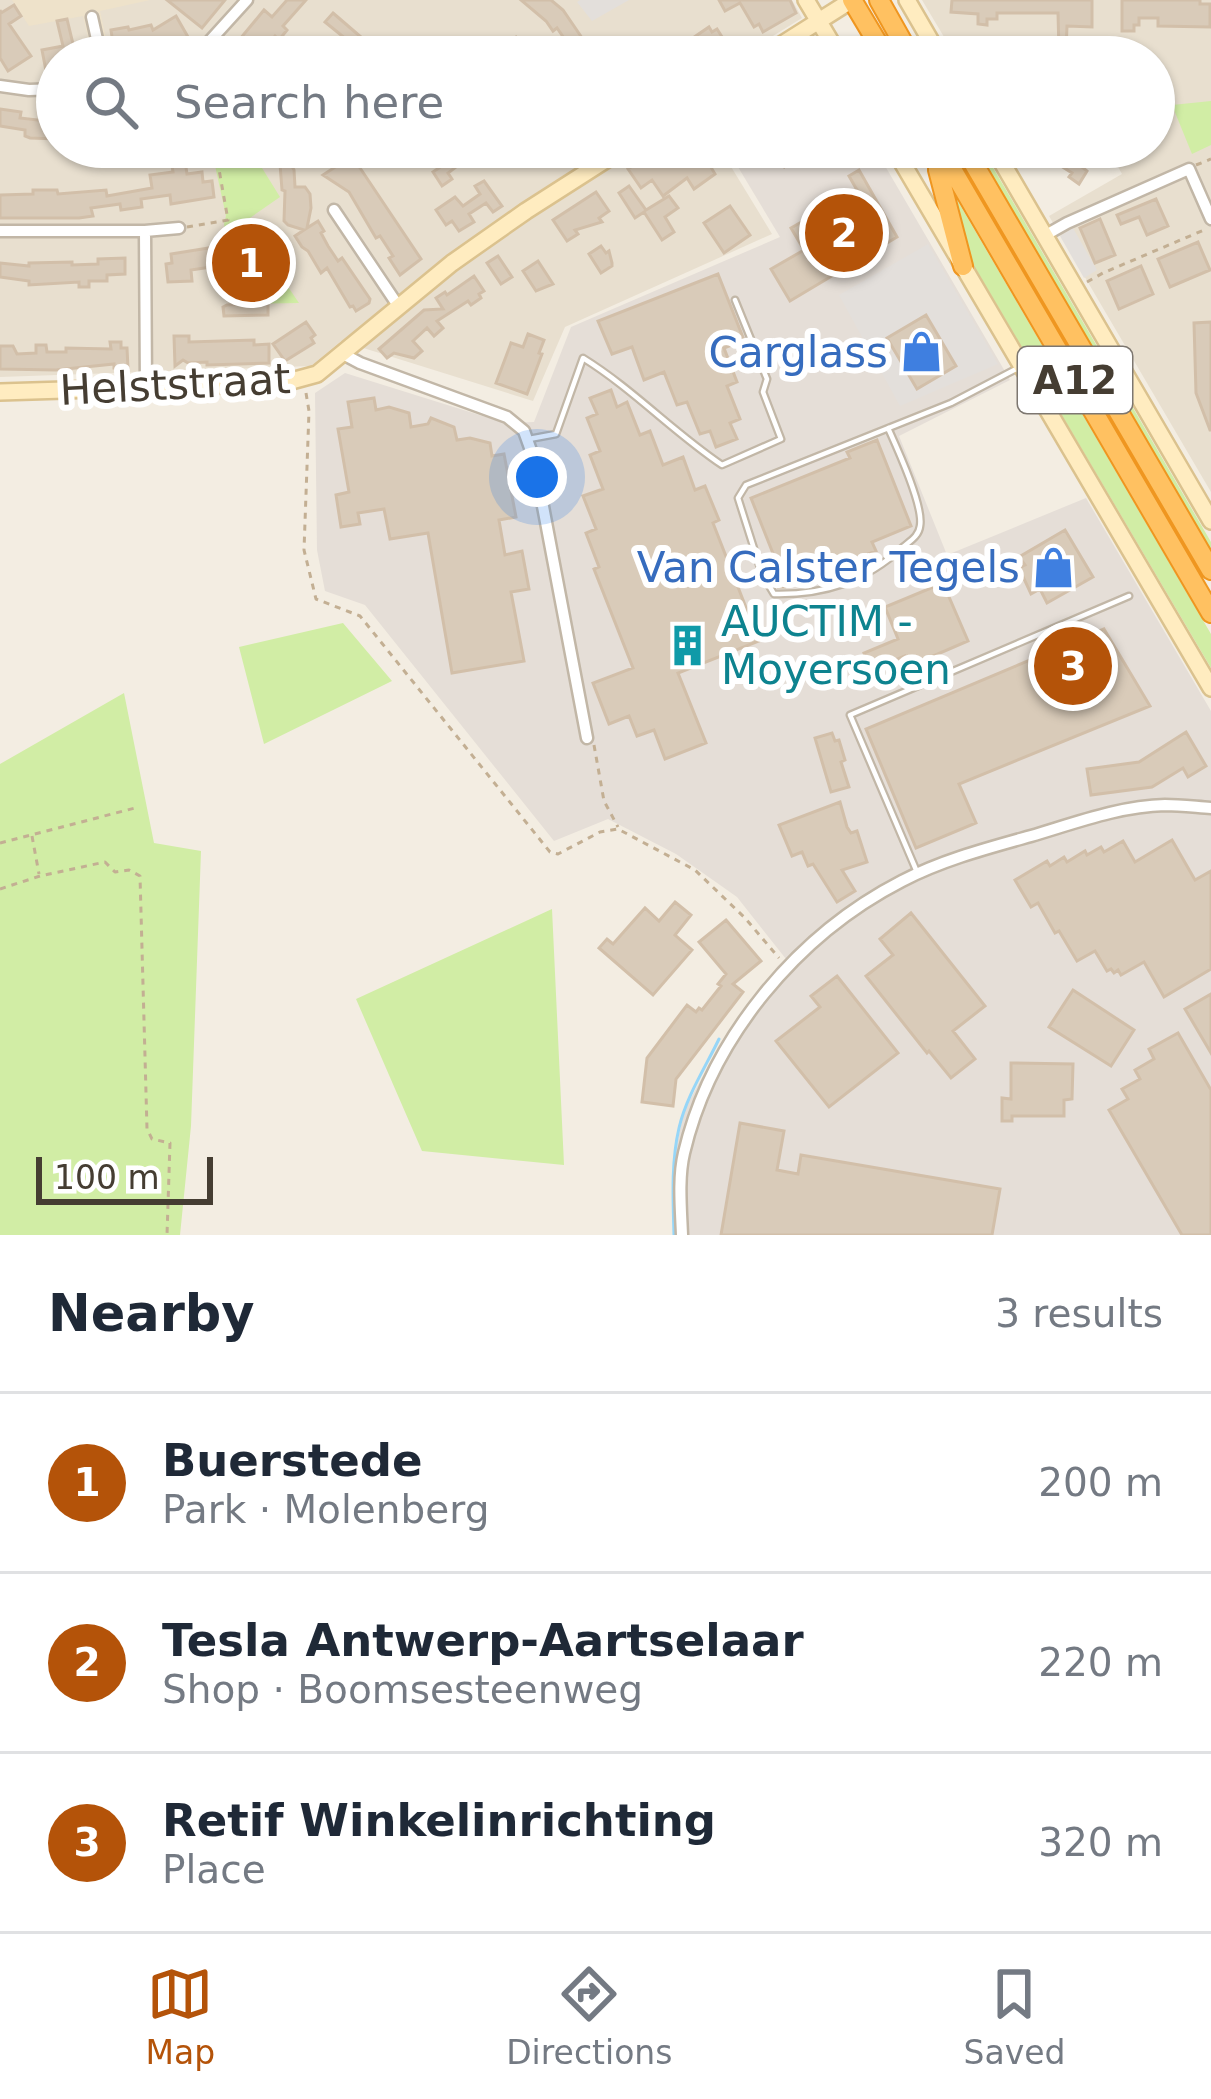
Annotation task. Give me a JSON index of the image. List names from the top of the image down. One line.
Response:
{"streets":{"highway":["A12"],"main road":["Helststraat"]},"places":{"shop":["Carglass","Van Calster Tegels"],"building":["AUCTIM - Moyersoen"]},"scale_bar":"100 m","page":{"search":"Search here","pins":["2","1","3"],"scale":"100 m","heading":["Nearby","3 results"],"list":[{"mark":"1","name":"Buerstede","note":"Park · Molenberg","value":"200 m"},{"mark":"2","name":"Tesla Antwerp-Aartselaar","note":"Shop · Boomsesteenweg","value":"220 m"},{"mark":"3","name":"Retif Winkelinrichting","note":"Place","value":"320 m"}],"nav":["Map","Directions","Saved"]}}
